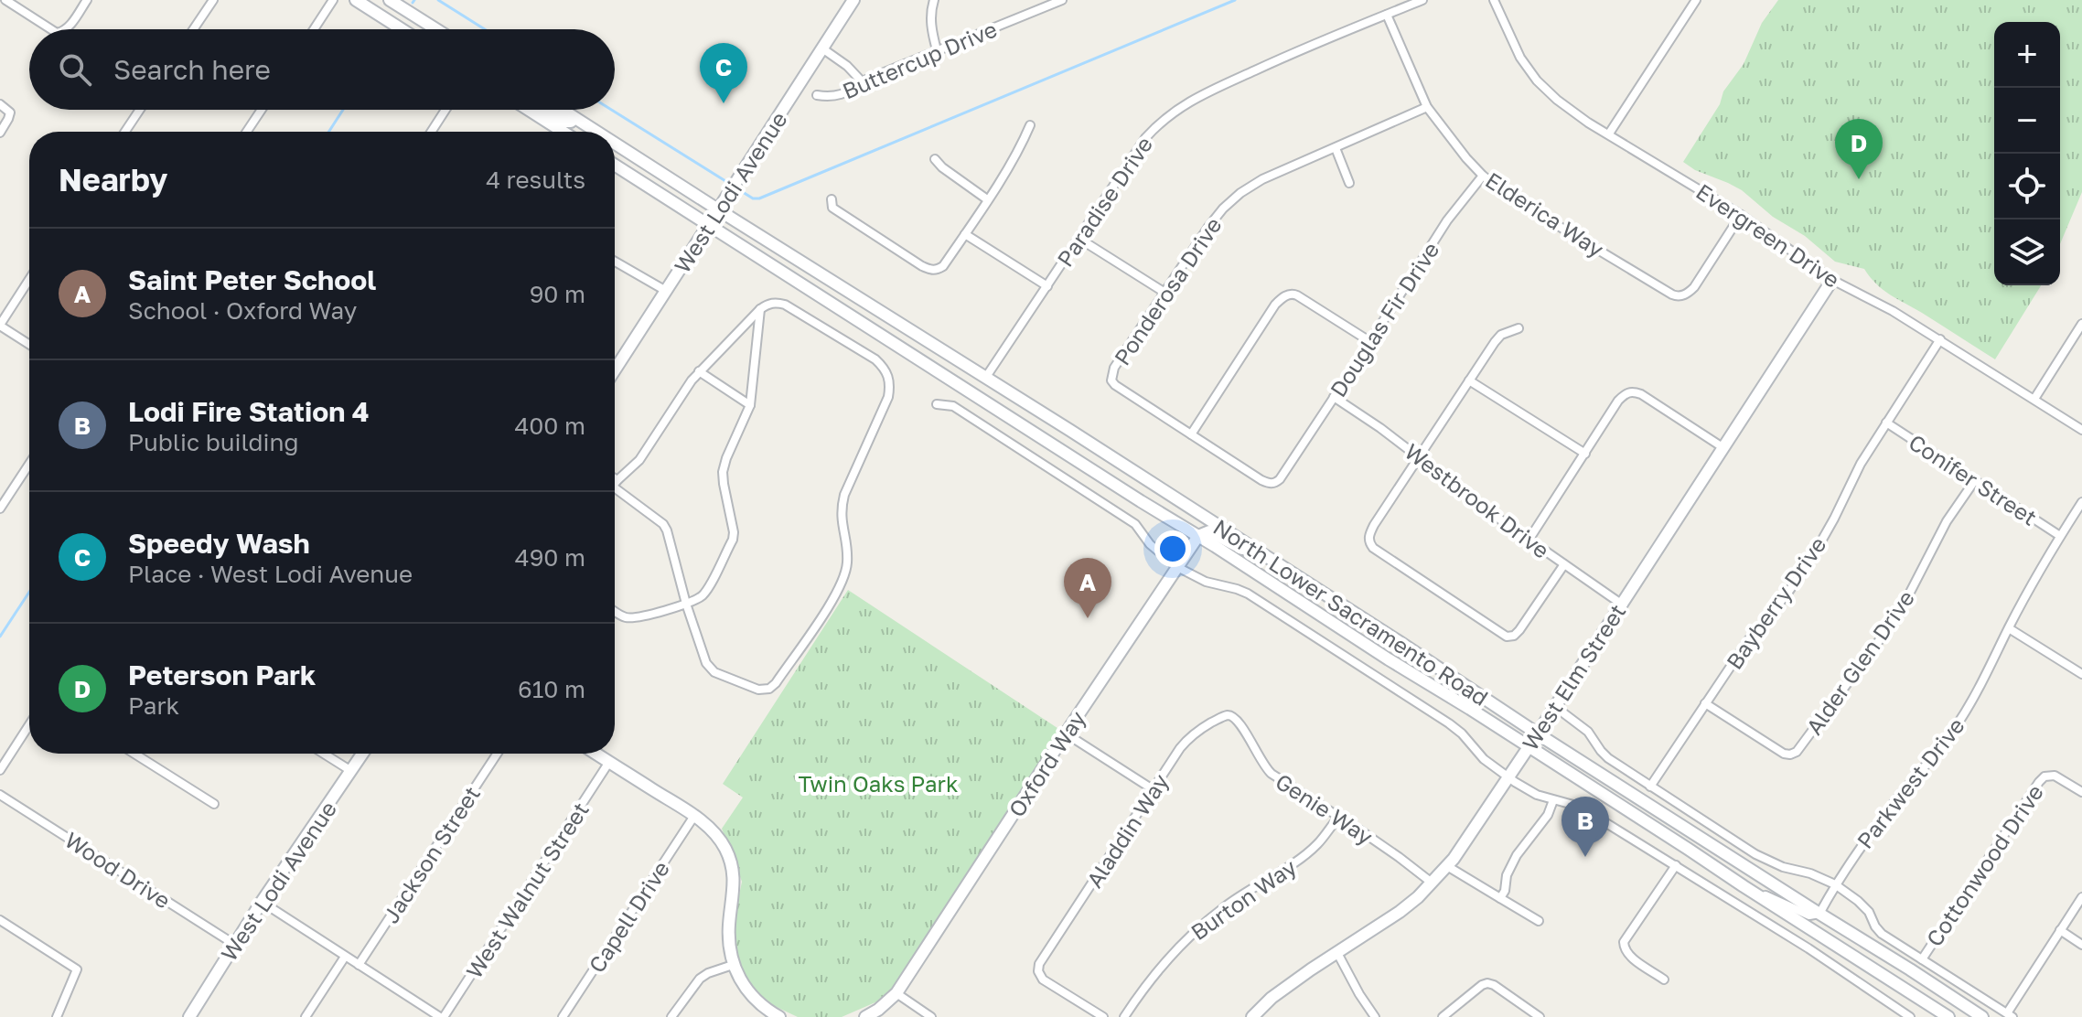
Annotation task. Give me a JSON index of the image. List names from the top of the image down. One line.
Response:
{"streets":{"main road":["West Lodi Avenue","North Lower Sacramento Road","West Elm Street","Oxford Way"],"street":["Buttercup Drive","Paradise Drive","Elderica Way","Evergreen Drive","Ponderosa Drive","Douglas Fir Drive","Conifer Street","Westbrook Drive","Bayberry Drive","Alder Glen Drive","Parkwest Drive","Genie Way","Aladdin Way","Jackson Street","Cottonwood Drive","Wood Drive","West Walnut Street","Burton Way","Capell Drive"]},"crossings":[["West Lodi Avenue","North Lower Sacramento Road"],["West Lodi Avenue","Wood Drive"],["Paradise Drive","Elderica Way"],["Paradise Drive","North Lower Sacramento Road"],["Elderica Way","Evergreen Drive"],["Elderica Way","Ponderosa Drive"],["Elderica Way","Douglas Fir Drive"],["Evergreen Drive","Bayberry Drive"],["Evergreen Drive","West Elm Street"],["Ponderosa Drive","Douglas Fir Drive"],["Douglas Fir Drive","Westbrook Drive"],["Conifer Street","Bayberry Drive"],["Conifer Street","Alder Glen Drive"],["Conifer Street","Parkwest Drive"],["Westbrook Drive","West Elm Street"],["Bayberry Drive","Alder Glen Drive"],["North Lower Sacramento Road","West Elm Street"],["North Lower Sacramento Road","Oxford Way"],["North Lower Sacramento Road","Parkwest Drive"],["West Elm Street","Genie Way"],["Genie Way","Aladdin Way"],["Genie Way","Burton Way"]],"parks":["Twin Oaks Park"],"page":{"map_buttons":["+","−"],"search":"Search here","pins":["C","D","A","B"],"heading":["Nearby","4 results"],"list":[{"mark":"A","name":"Saint Peter School","note":"School · Oxford Way","value":"90 m"},{"mark":"B","name":"Lodi Fire Station 4","note":"Public building","value":"400 m"},{"mark":"C","name":"Speedy Wash","note":"Place · West Lodi Avenue","value":"490 m"},{"mark":"D","name":"Peterson Park","note":"Park","value":"610 m"}]}}
